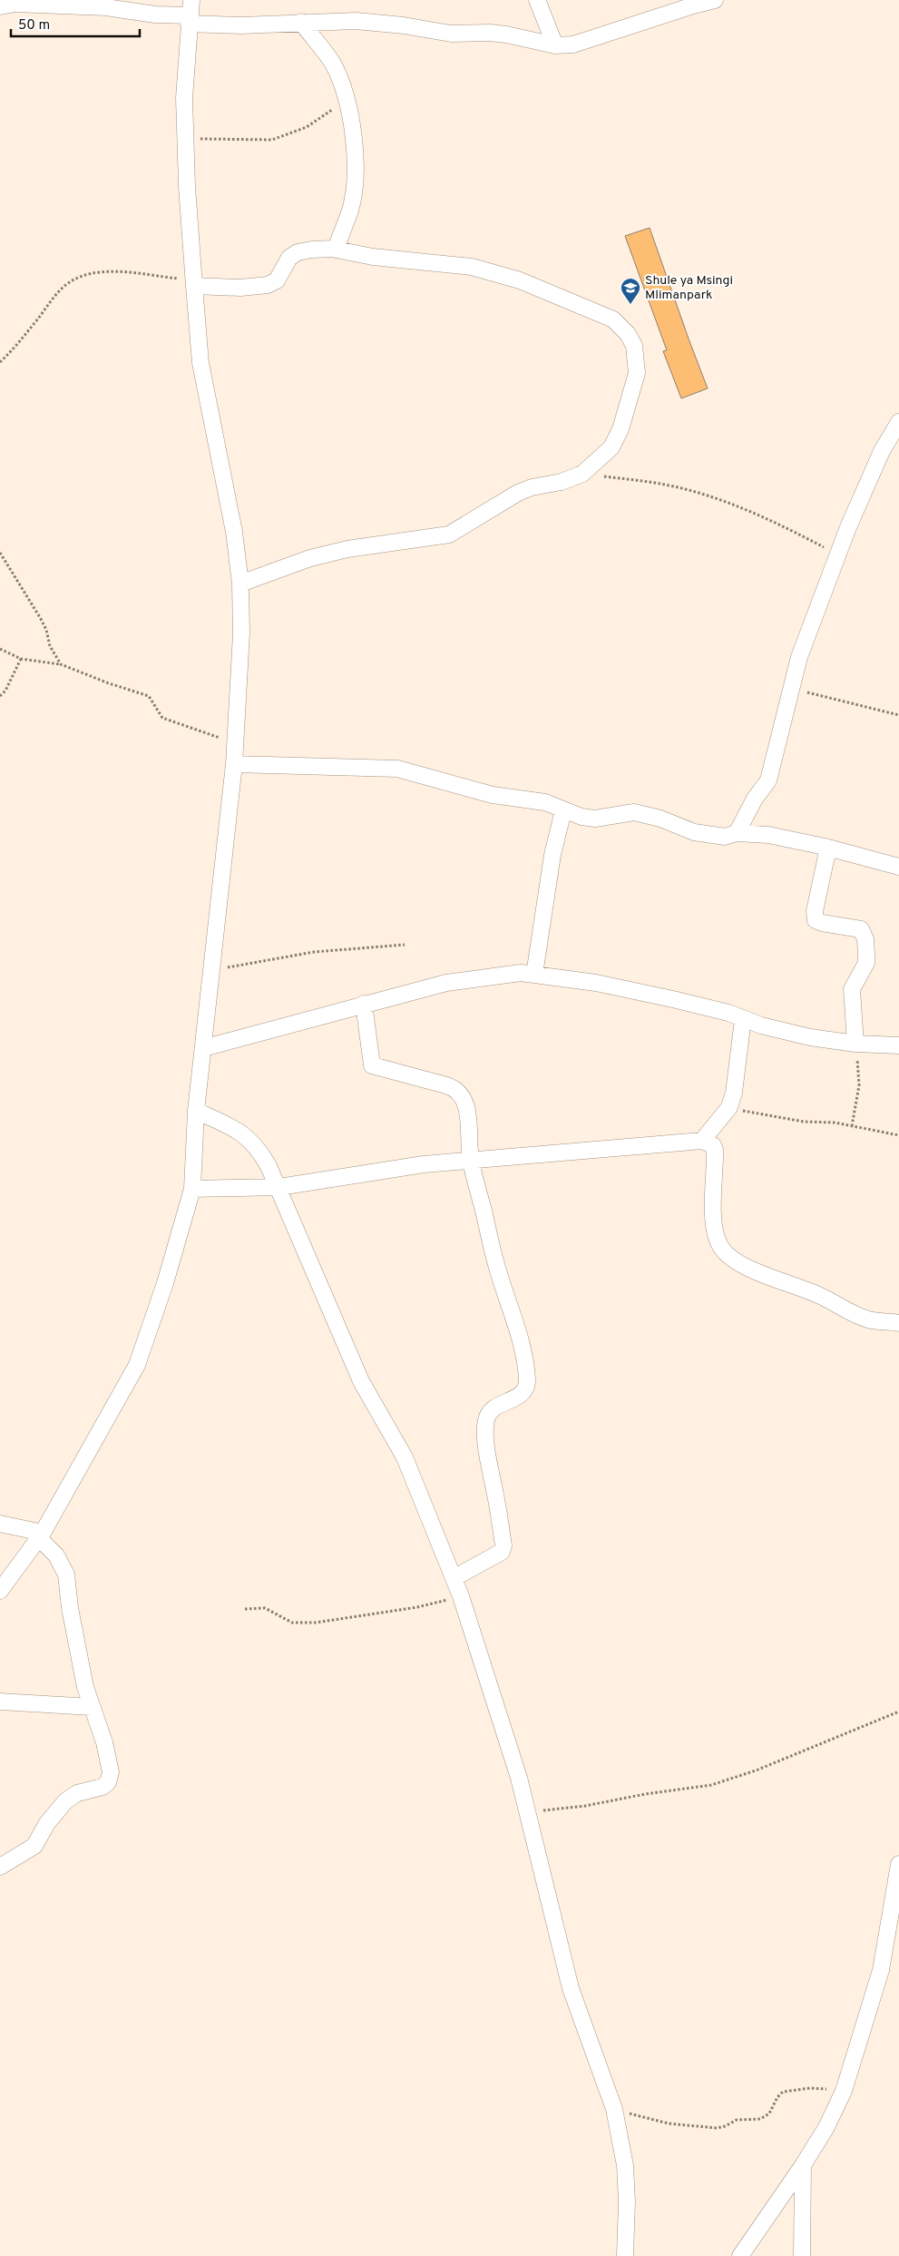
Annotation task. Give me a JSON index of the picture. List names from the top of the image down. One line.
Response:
{"places":{"school or university":["Shule ya Msingi Mlimanpark"]},"scale_bar":"50 m"}
